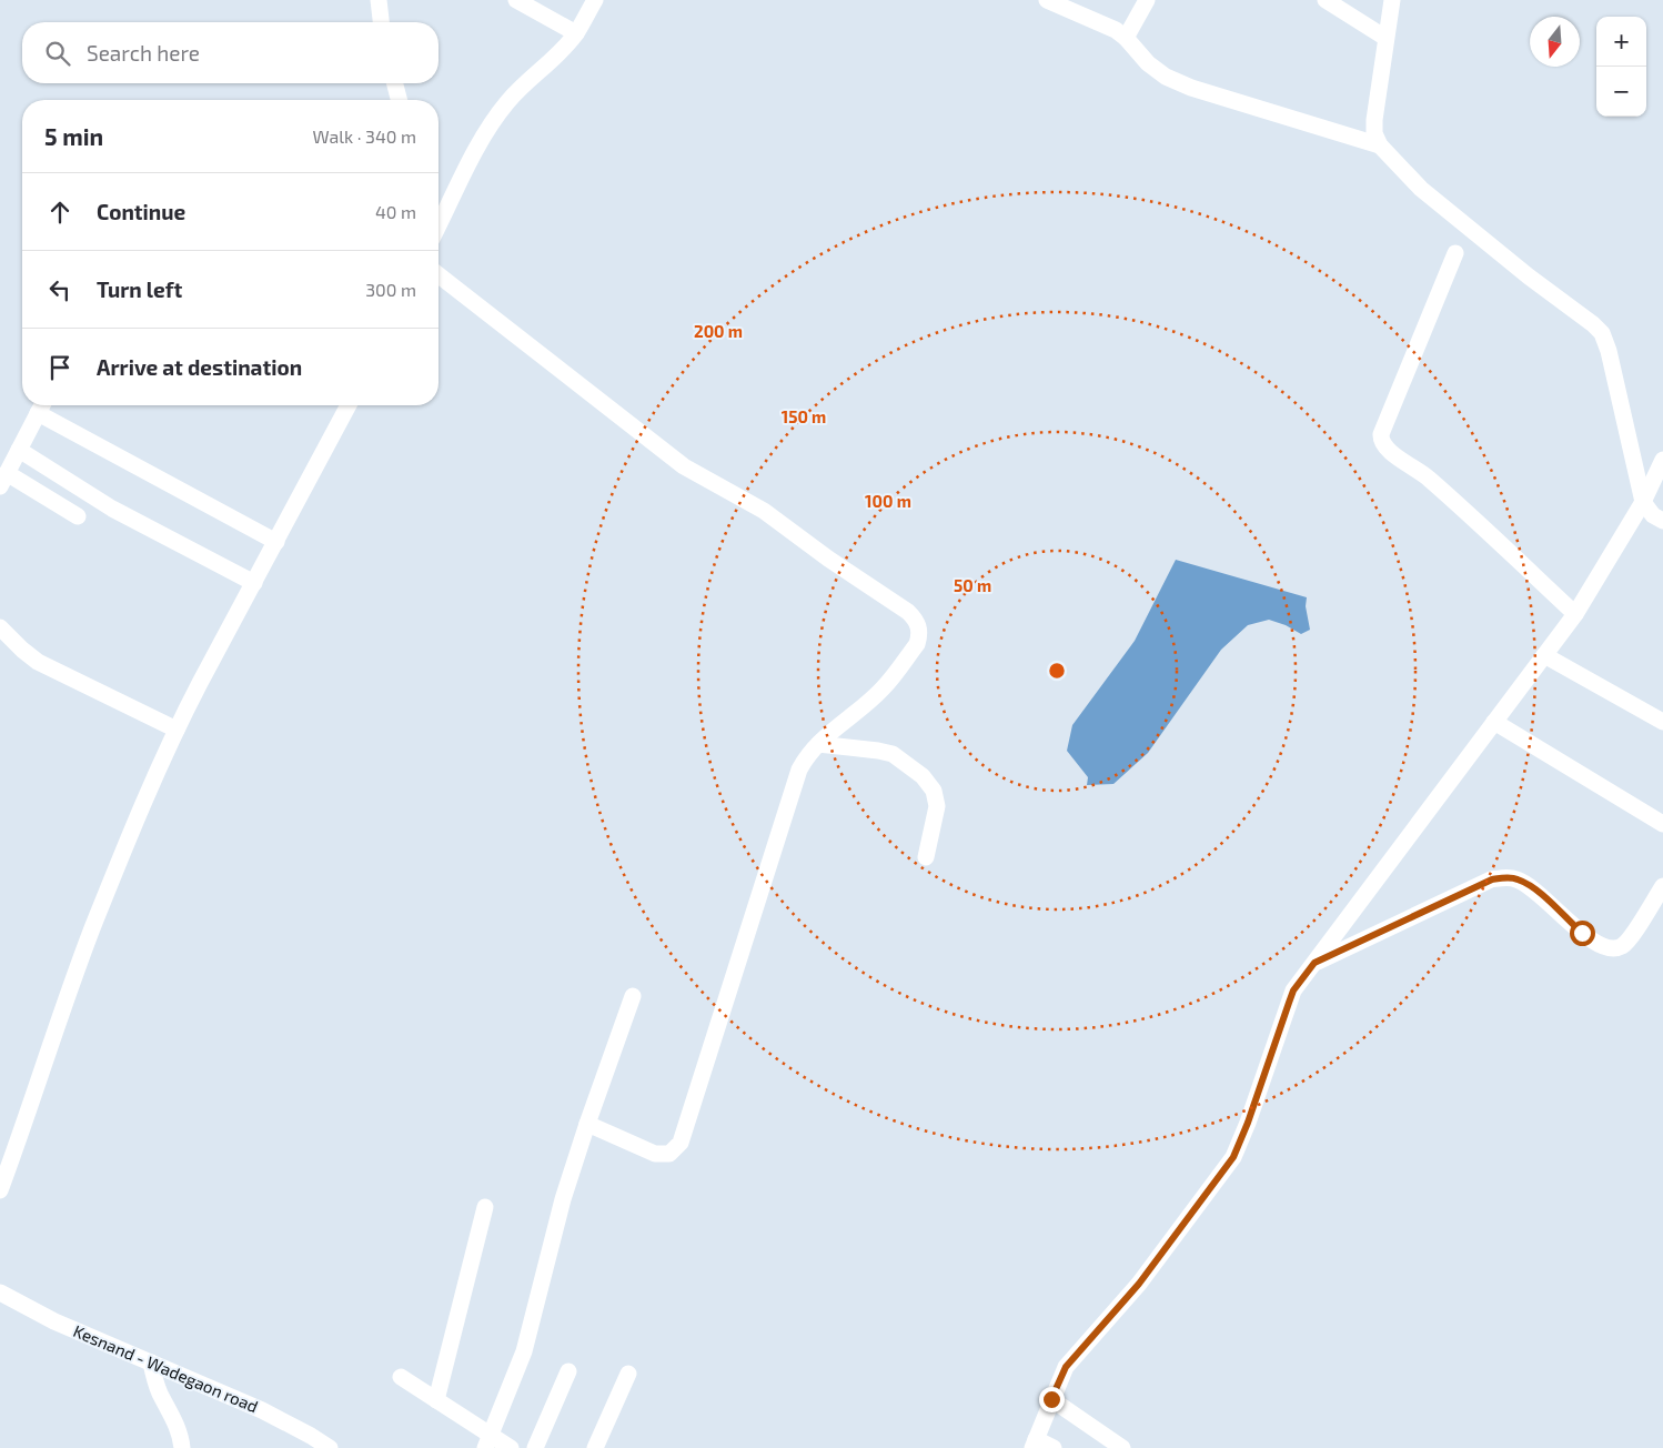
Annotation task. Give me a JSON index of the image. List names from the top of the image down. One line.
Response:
{"streets":{"street":["Kesnand - Wadegaon road"]},"north":"bottom","page":{"map_buttons":["+","−"],"search":"Search here","heading":["5 min","Walk · 340 m"],"list":[["Continue","40 m"],["Turn left","300 m"],"Arrive at destination"]},"rings":["200 m","150 m","100 m","50 m"]}
